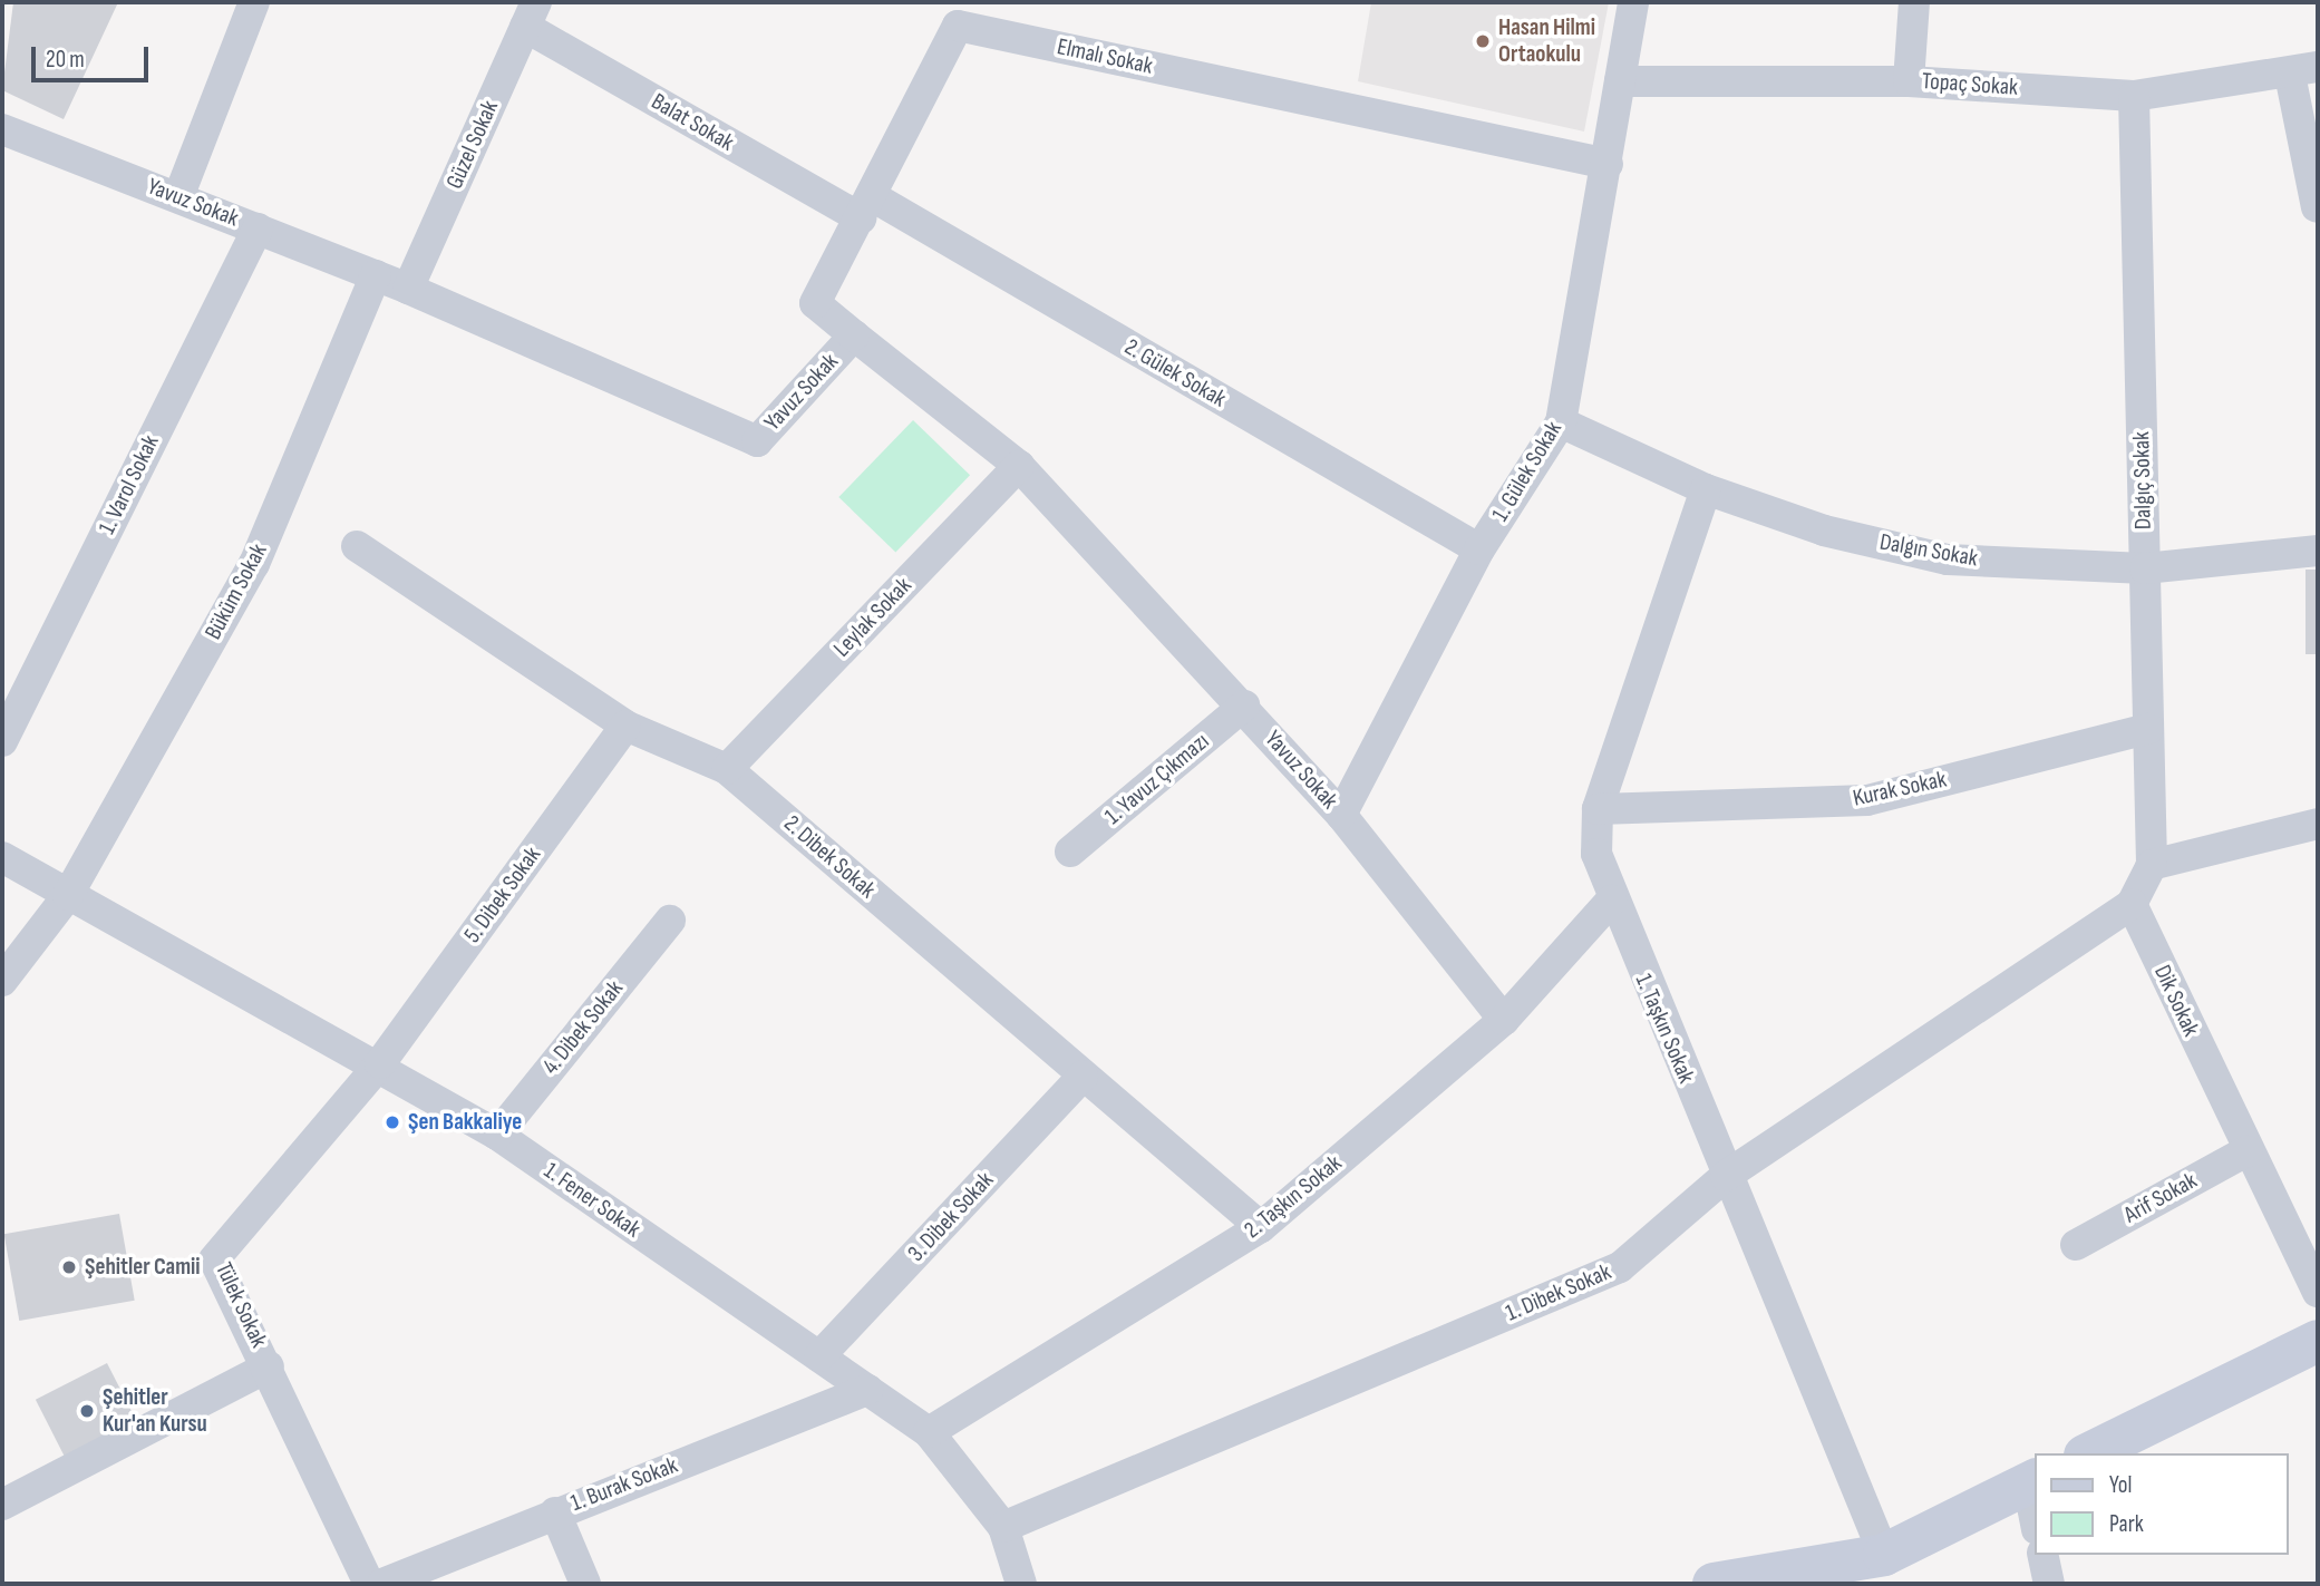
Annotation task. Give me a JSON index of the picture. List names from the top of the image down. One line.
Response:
{"streets":{"street":["Elmalı Sokak","Topaç Sokak","Balat Sokak","Güzel Sokak","Yavuz Sokak","2. Gülek Sokak","1. Gülek Sokak","Dalgıç Sokak","1. Varol Sokak","Dalgın Sokak","Büküm Sokak","Leylak Sokak","1. Yavuz Çıkmazı","Kurak Sokak","2. Dibek Sokak","5. Dibek Sokak","Dik Sokak","4. Dibek Sokak","1. Taşkın Sokak","2. Taşkın Sokak","Arif Sokak","1. Fener Sokak","3. Dibek Sokak","1. Dibek Sokak","Tülek Sokak","1. Burak Sokak"]},"crossings":[["Elmalı Sokak","Balat Sokak"],["Elmalı Sokak","Yavuz Sokak"],["Elmalı Sokak","2. Gülek Sokak"],["Elmalı Sokak","1. Gülek Sokak"],["Topaç Sokak","1. Gülek Sokak"],["Topaç Sokak","Dalgıç Sokak"],["Balat Sokak","Güzel Sokak"],["Balat Sokak","2. Gülek Sokak"],["Güzel Sokak","Yavuz Sokak"],["Yavuz Sokak","1. Gülek Sokak"],["Yavuz Sokak","1. Varol Sokak"],["Yavuz Sokak","Büküm Sokak"],["Yavuz Sokak","Leylak Sokak"],["Yavuz Sokak","1. Yavuz Çıkmazı"],["Yavuz Sokak","2. Taşkın Sokak"],["2. Gülek Sokak","1. Gülek Sokak"],["1. Gülek Sokak","Dalgın Sokak"],["Dalgıç Sokak","Dalgın Sokak"],["Dalgıç Sokak","Kurak Sokak"],["Dalgın Sokak","1. Taşkın Sokak"],["Büküm Sokak","1. Fener Sokak"],["Leylak Sokak","2. Dibek Sokak"],["Kurak Sokak","1. Taşkın Sokak"],["2. Dibek Sokak","5. Dibek Sokak"],["2. Dibek Sokak","2. Taşkın Sokak"],["2. Dibek Sokak","3. Dibek Sokak"],["5. Dibek Sokak","1. Fener Sokak"],["5. Dibek Sokak","Tülek Sokak"],["Dik Sokak","Arif Sokak"],["Dik Sokak","1. Dibek Sokak"],["4. Dibek Sokak","1. Fener Sokak"],["1. Taşkın Sokak","2. Taşkın Sokak"],["1. Taşkın Sokak","1. Dibek Sokak"],["2. Taşkın Sokak","1. Fener Sokak"],["1. Fener Sokak","3. Dibek Sokak"],["1. Fener Sokak","1. Dibek Sokak"],["1. Fener Sokak","Tülek Sokak"],["1. Fener Sokak","1. Burak Sokak"]],"places":["Hasan Hilmi Ortaokulu","Şen Bakkaliye","Şehitler Camii","Şehitler Kur'an Kursu"],"legend":["Yol","Park"],"scale_bar":"20 m"}
